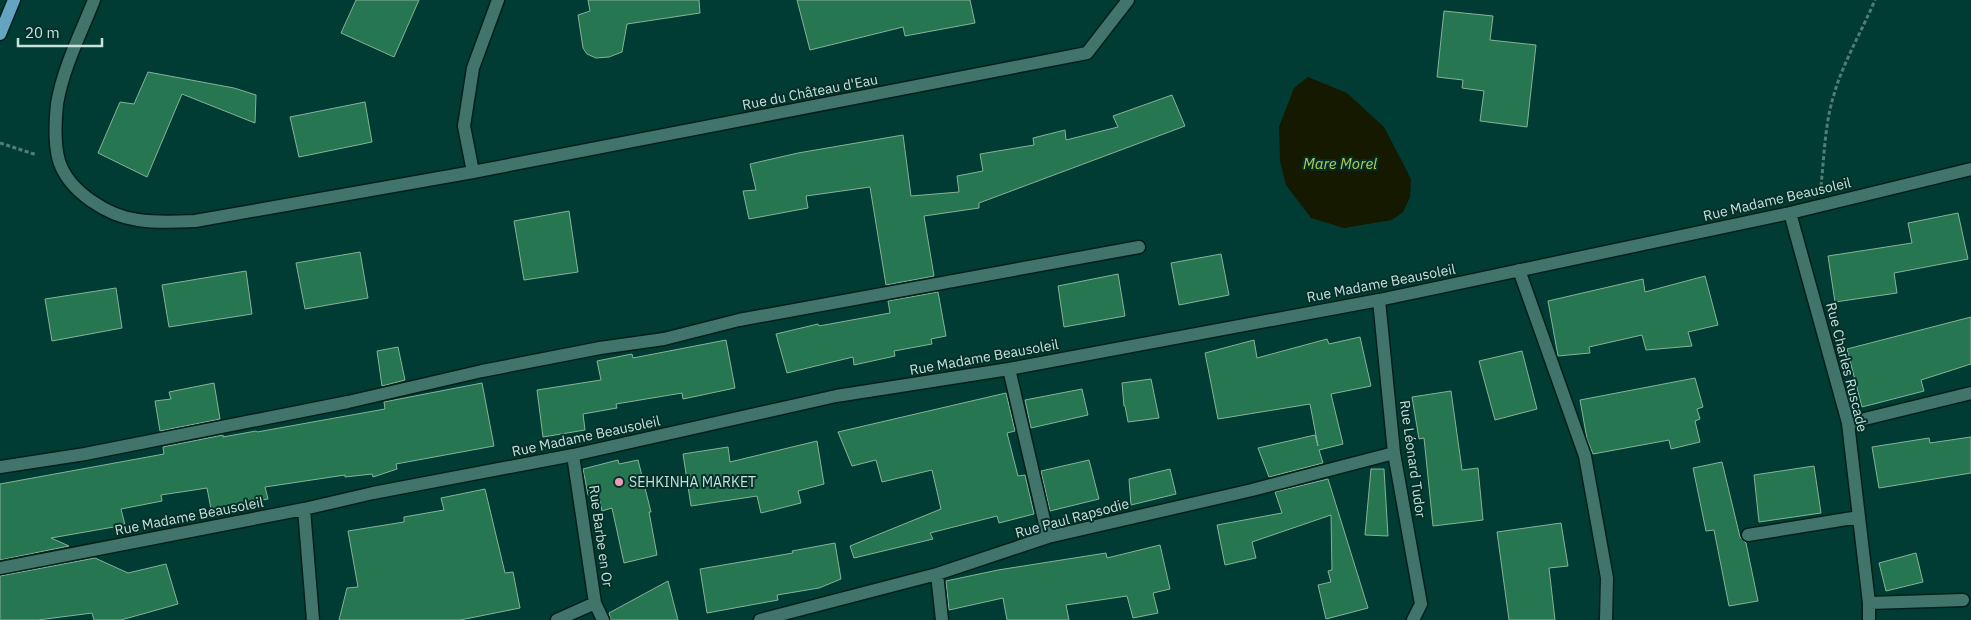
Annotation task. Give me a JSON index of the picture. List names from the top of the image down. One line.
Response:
{"streets":{"street":["Rue du Château d'Eau","Rue Madame Beausoleil","Rue Charles Ruscade","Rue Léonard Tudor","Rue Paul Rapsodie","Rue Barbe en Or"]},"crossings":[["Rue Madame Beausoleil","Rue Charles Ruscade"],["Rue Madame Beausoleil","Rue Léonard Tudor"],["Rue Madame Beausoleil","Rue Barbe en Or"],["Rue Léonard Tudor","Rue Paul Rapsodie"]],"water":["Mare Morel"],"places":["SEHKINHA MARKET"],"scale_bar":"20 m"}
